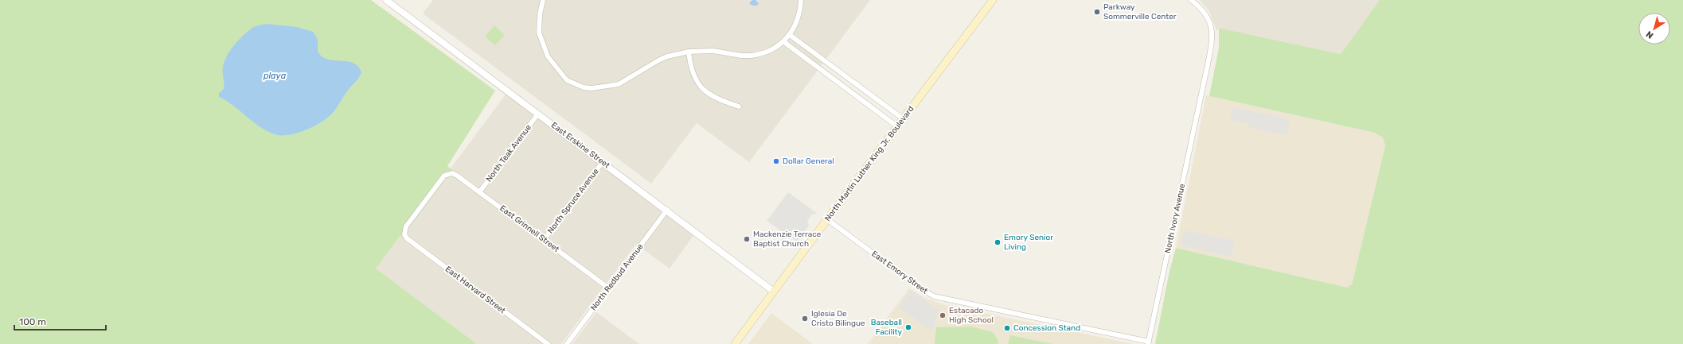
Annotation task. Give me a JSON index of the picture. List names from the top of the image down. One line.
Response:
{"streets":{"main road":["North Martin Luther King Jr. Boulevard"],"street":["East Erskine Street","North Teak Avenue","North Spruce Avenue","North Ivory Avenue","East Grinnell Street","East Emory Street","North Redbud Avenue","East Harvard Street"]},"crossings":[["East Erskine Street","North Teak Avenue"],["East Erskine Street","North Martin Luther King Jr. Boulevard"],["East Erskine Street","North Spruce Avenue"],["East Erskine Street","North Redbud Avenue"],["North Teak Avenue","East Grinnell Street"],["North Martin Luther King Jr. Boulevard","East Emory Street"],["North Spruce Avenue","East Grinnell Street"],["North Ivory Avenue","East Emory Street"],["East Grinnell Street","North Redbud Avenue"],["East Grinnell Street","East Harvard Street"]],"water":["playa"],"places":["Parkway Sommerville Center","Dollar General","Mackenzie Terrace Baptist Church","Emory Senior Living","Estacado High School","Iglesia De Cristo Bilingue","Baseball Facility","Concession Stand"],"scale_bar":"100 m","north":"bottom left"}
